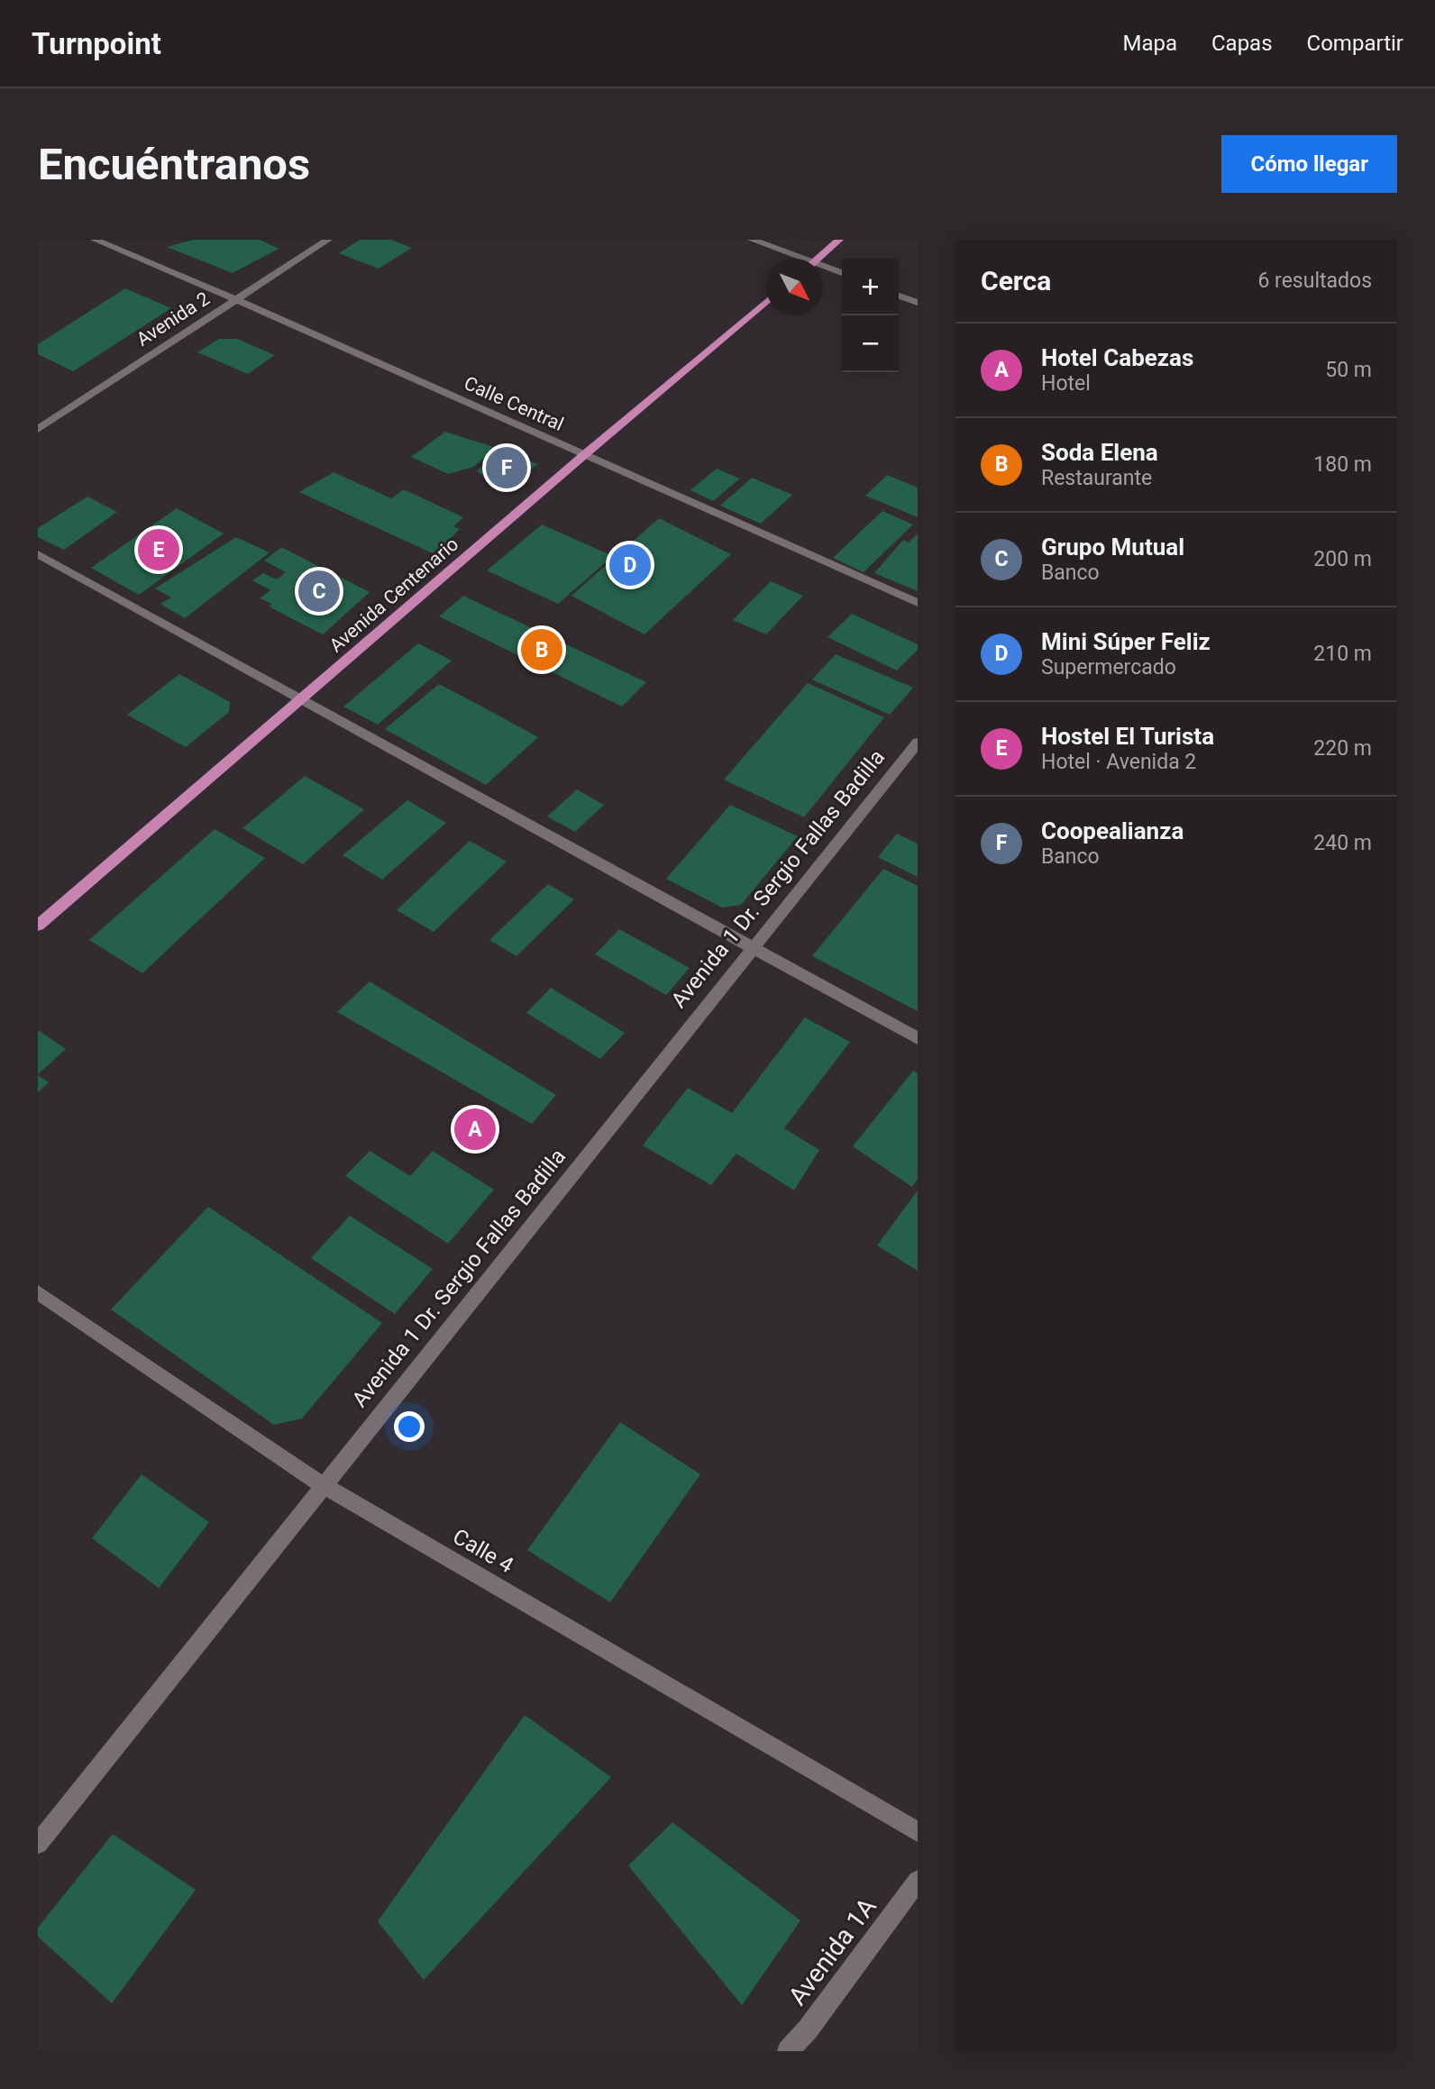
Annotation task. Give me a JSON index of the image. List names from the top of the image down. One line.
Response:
{"streets":{"main road":["Avenida Centenario"],"street":["Avenida 2","Calle Central","Avenida 1 Dr. Sergio Fallas Badilla","Calle 4","Avenida 1A"]},"crossings":[["Avenida 2","Calle Central"],["Calle Central","Avenida Centenario"],["Avenida 1 Dr. Sergio Fallas Badilla","Calle 4"]],"north":"bottom right","page":{"header":"Turnpoint","nav":["Mapa","Capas","Compartir"],"buttons":"Cómo llegar","title":"Encuéntranos","heading":["Cerca","6 resultados"],"map_buttons":["+","−"],"list":[{"mark":"A","name":"Hotel Cabezas","note":"Hotel","value":"50 m"},{"mark":"B","name":"Soda Elena","note":"Restaurante","value":"180 m"},{"mark":"C","name":"Grupo Mutual","note":"Banco","value":"200 m"},{"mark":"D","name":"Mini Súper Feliz","note":"Supermercado","value":"210 m"},{"mark":"E","name":"Hostel El Turista","note":"Hotel · Avenida 2","value":"220 m"},{"mark":"F","name":"Coopealianza","note":"Banco","value":"240 m"}],"pins":["F","E","D","C","B","A"]}}
